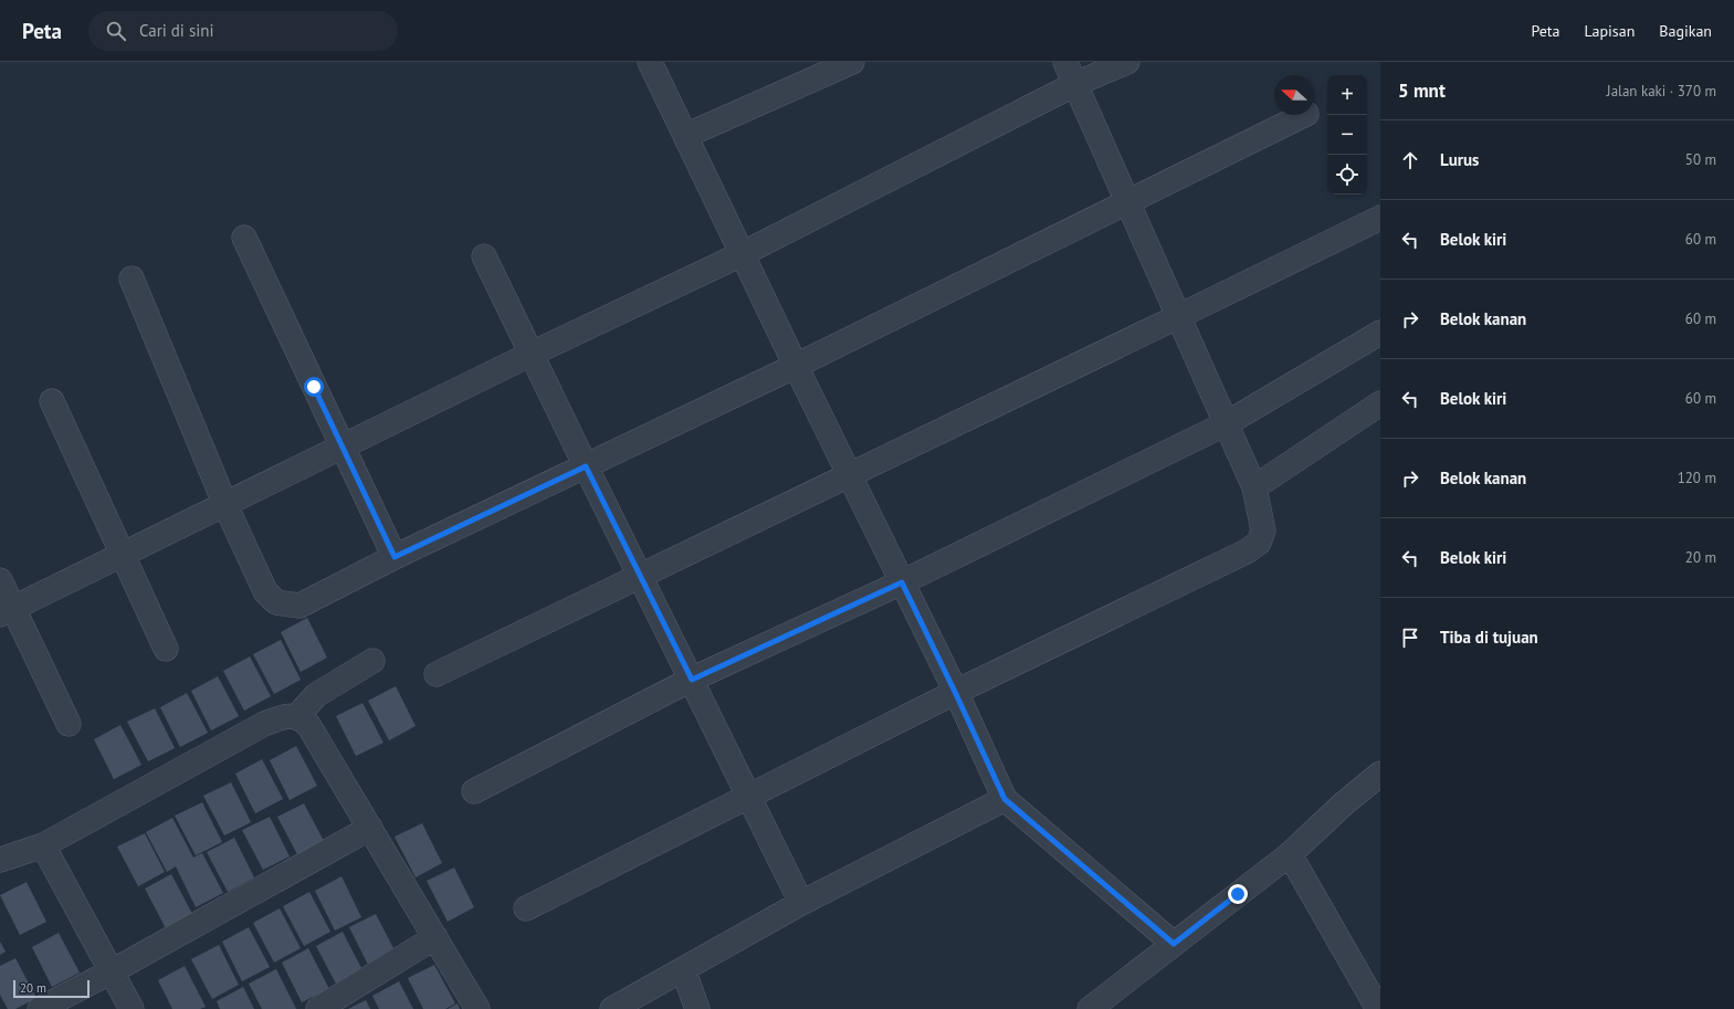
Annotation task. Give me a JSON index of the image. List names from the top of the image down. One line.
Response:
{"scale_bar":"20 m","north":"left","page":{"header":"Peta","search":"Cari di sini","nav":["Peta","Lapisan","Bagikan"],"heading":["5 mnt","Jalan kaki · 370 m"],"map_buttons":["+","−"],"list":[["Lurus","50 m"],["Belok kiri","60 m"],["Belok kanan","60 m"],["Belok kiri","60 m"],["Belok kanan","120 m"],["Belok kiri","20 m"],"Tiba di tujuan"],"scale":"20 m"}}
